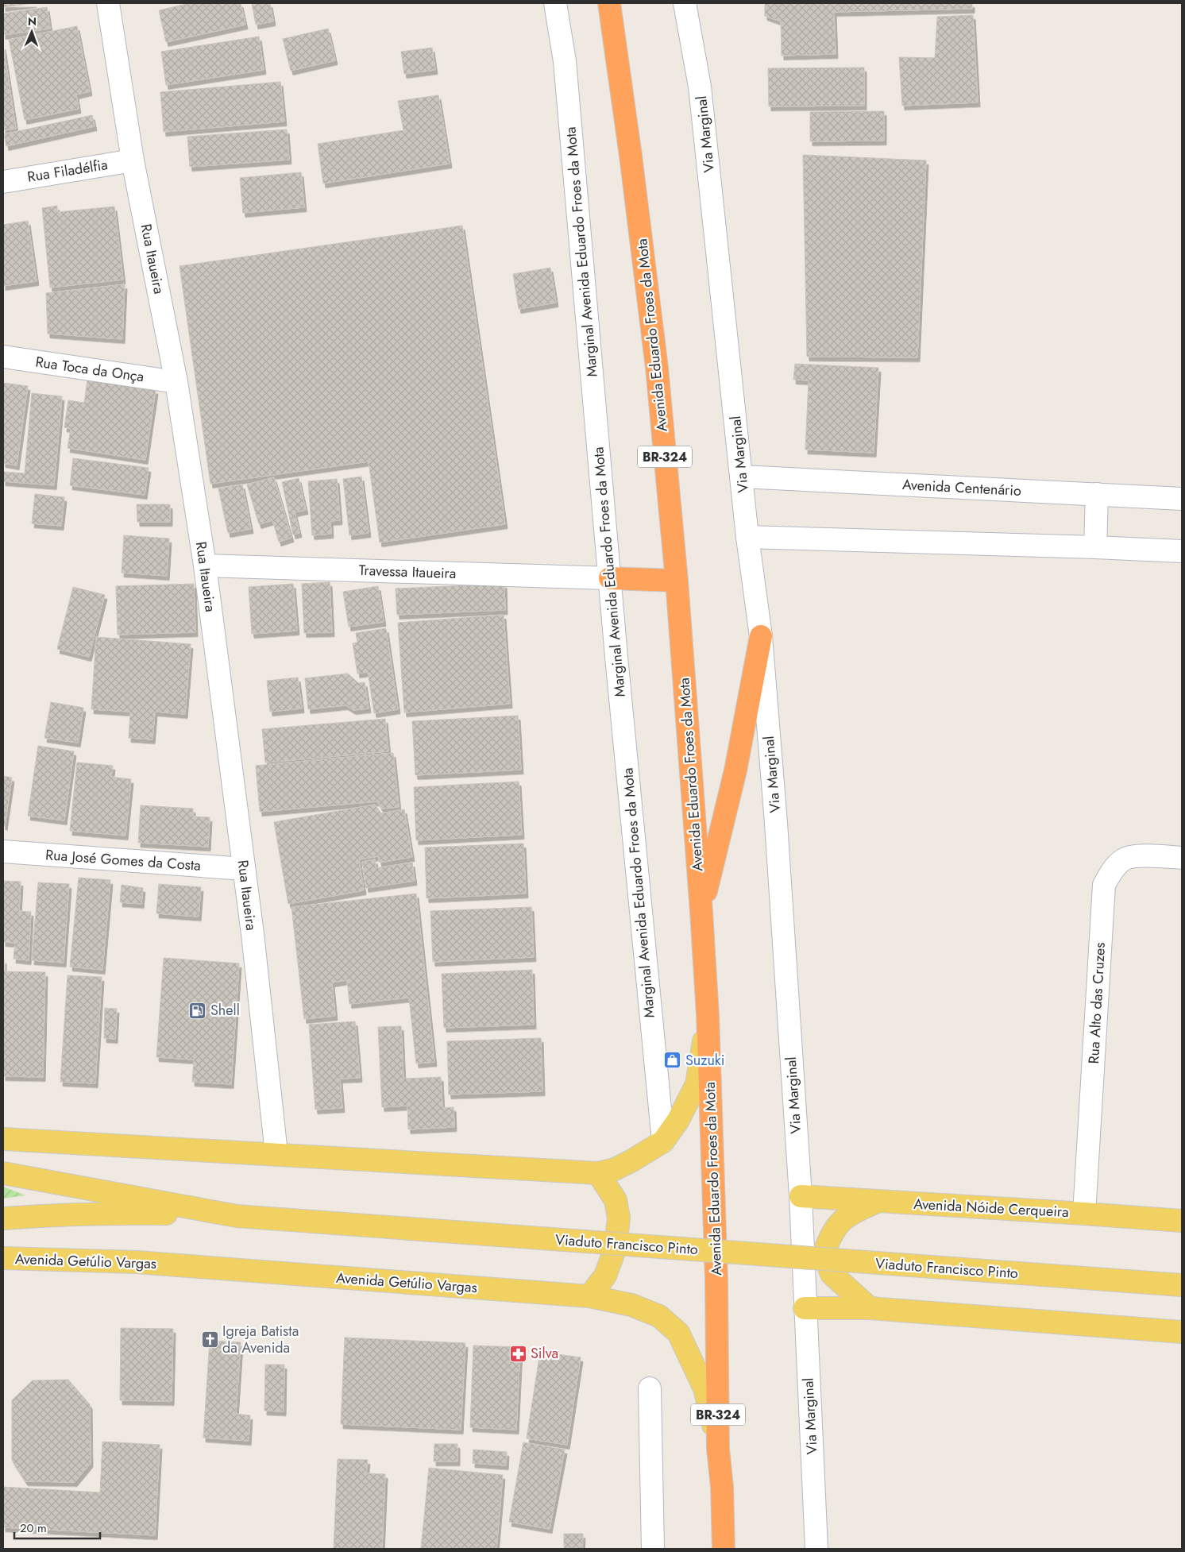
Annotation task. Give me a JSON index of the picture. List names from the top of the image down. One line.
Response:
{"streets":{"highway":["Avenida Eduardo Froes da Mota","BR-324"],"main road":["Avenida Nóide Cerqueira","Viaduto Francisco Pinto","Avenida Getúlio Vargas"],"street":["Via Marginal","Rua Filadélfia","Marginal Avenida Eduardo Froes da Mota","Rua Itaueira","Rua Toca da Onça","Avenida Centenário","Travessa Itaueira","Rua José Gomes da Costa","Rua Alto das Cruzes"]},"crossings":[["Via Marginal","Avenida Centenário"],["Via Marginal","Avenida Nóide Cerqueira"],["Rua Filadélfia","Rua Itaueira"],["Marginal Avenida Eduardo Froes da Mota","Travessa Itaueira"],["Rua Itaueira","Rua Toca da Onça"],["Rua Itaueira","Travessa Itaueira"],["Rua Itaueira","Rua José Gomes da Costa"],["Avenida Eduardo Froes da Mota","Avenida Getúlio Vargas"],["Rua Alto das Cruzes","Avenida Nóide Cerqueira"]],"places":{"fuel station":["Shell"],"shop":["Suzuki"],"church":["Igreja Batista da Avenida"],"pharmacy":["Silva"]},"scale_bar":"20 m","north":"top"}
